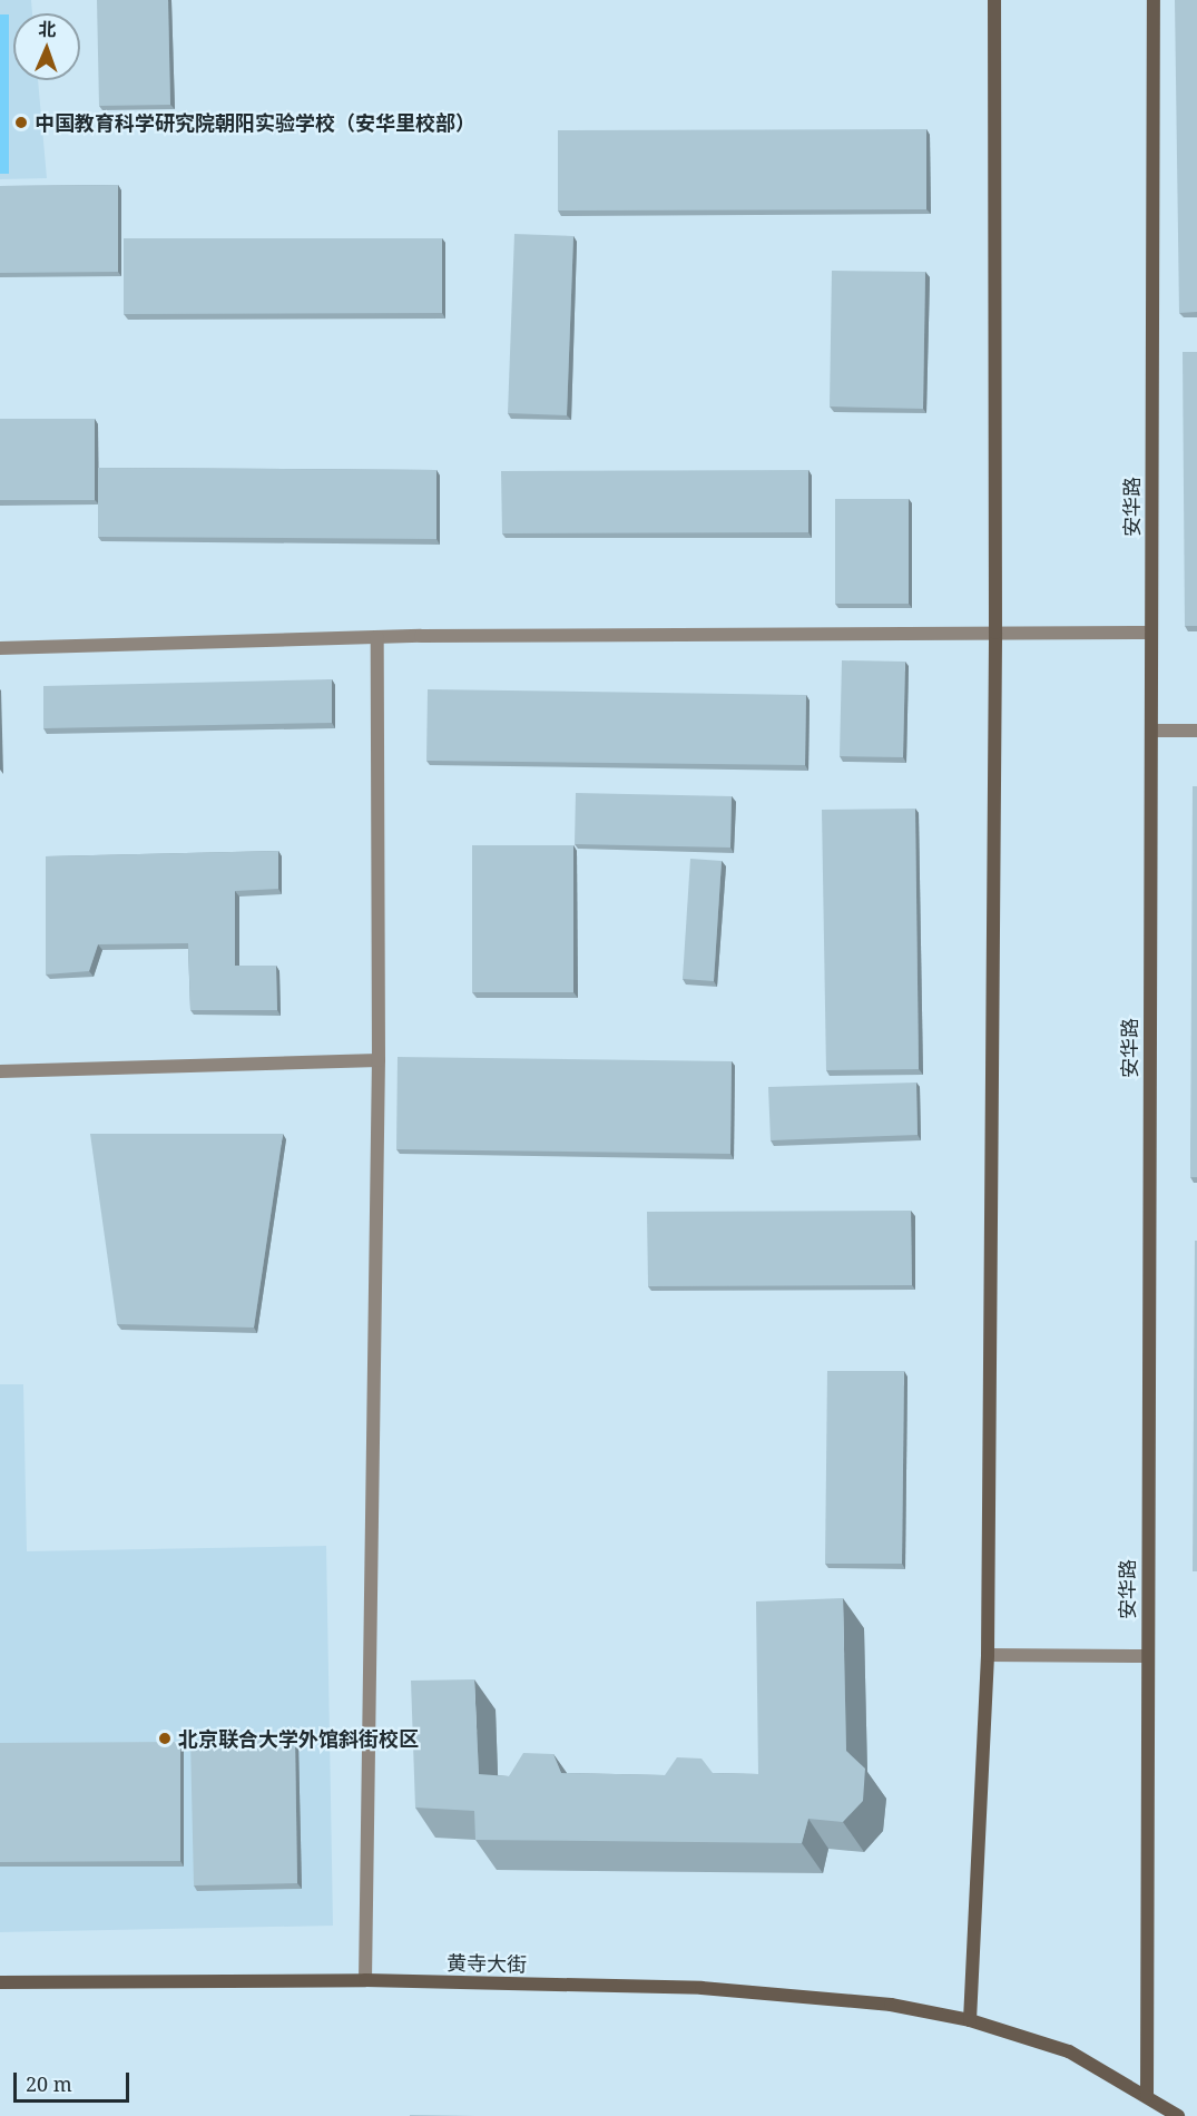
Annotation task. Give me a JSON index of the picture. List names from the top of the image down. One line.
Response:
{"streets":{"street":["安华路","黄寺大街"]},"crossings":[["安华路","黄寺大街"]],"places":["中国教育科学研究院朝阳实验学校（安华里校部）","北京联合大学外馆斜街校区"],"scale_bar":"20 m","north":"top"}
